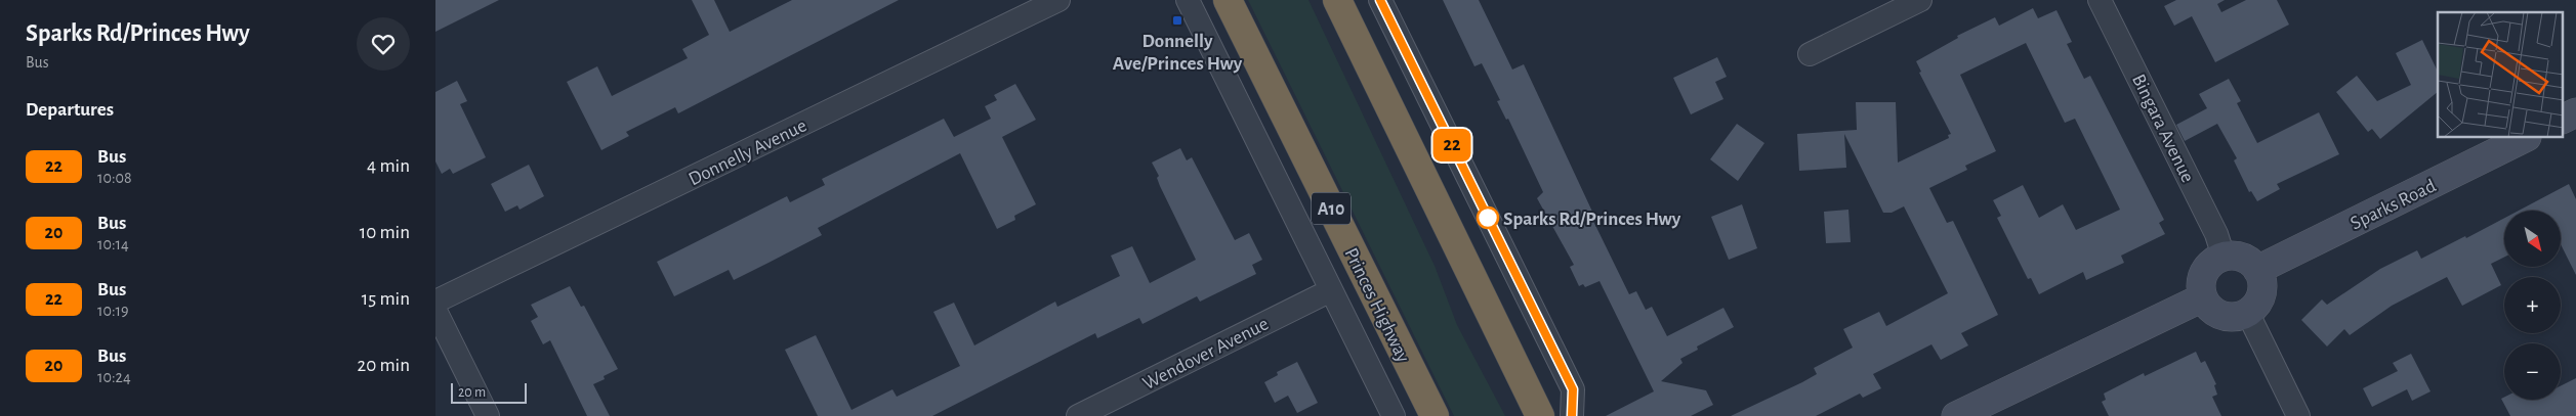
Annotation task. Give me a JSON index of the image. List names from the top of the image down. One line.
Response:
{"streets":{"highway":["A10","Princes Highway"],"street":["Bingara Avenue","Donnelly Avenue","Sparks Road","Wendover Avenue"]},"crossings":[["Bingara Avenue","Sparks Road"]],"places":{"transit":["Donnelly Ave/Princes Hwy"],"other":["Sparks Rd/Princes Hwy"]},"lines":["bus line 22"],"scale_bar":"20 m","north":"bottom right","page":{"heading":[["Sparks Rd/Princes Hwy","Bus"],"Departures"],"on_map":"22","list":[{"mark":"22","name":"Bus","note":"10:08","value":"4 min"},{"mark":"20","name":"Bus","note":"10:14","value":"10 min"},{"mark":"22","name":"Bus","note":"10:19","value":"15 min"},{"mark":"20","name":"Bus","note":"10:24","value":"20 min"}],"map_buttons":["+","−"],"scale":"20 m"}}
